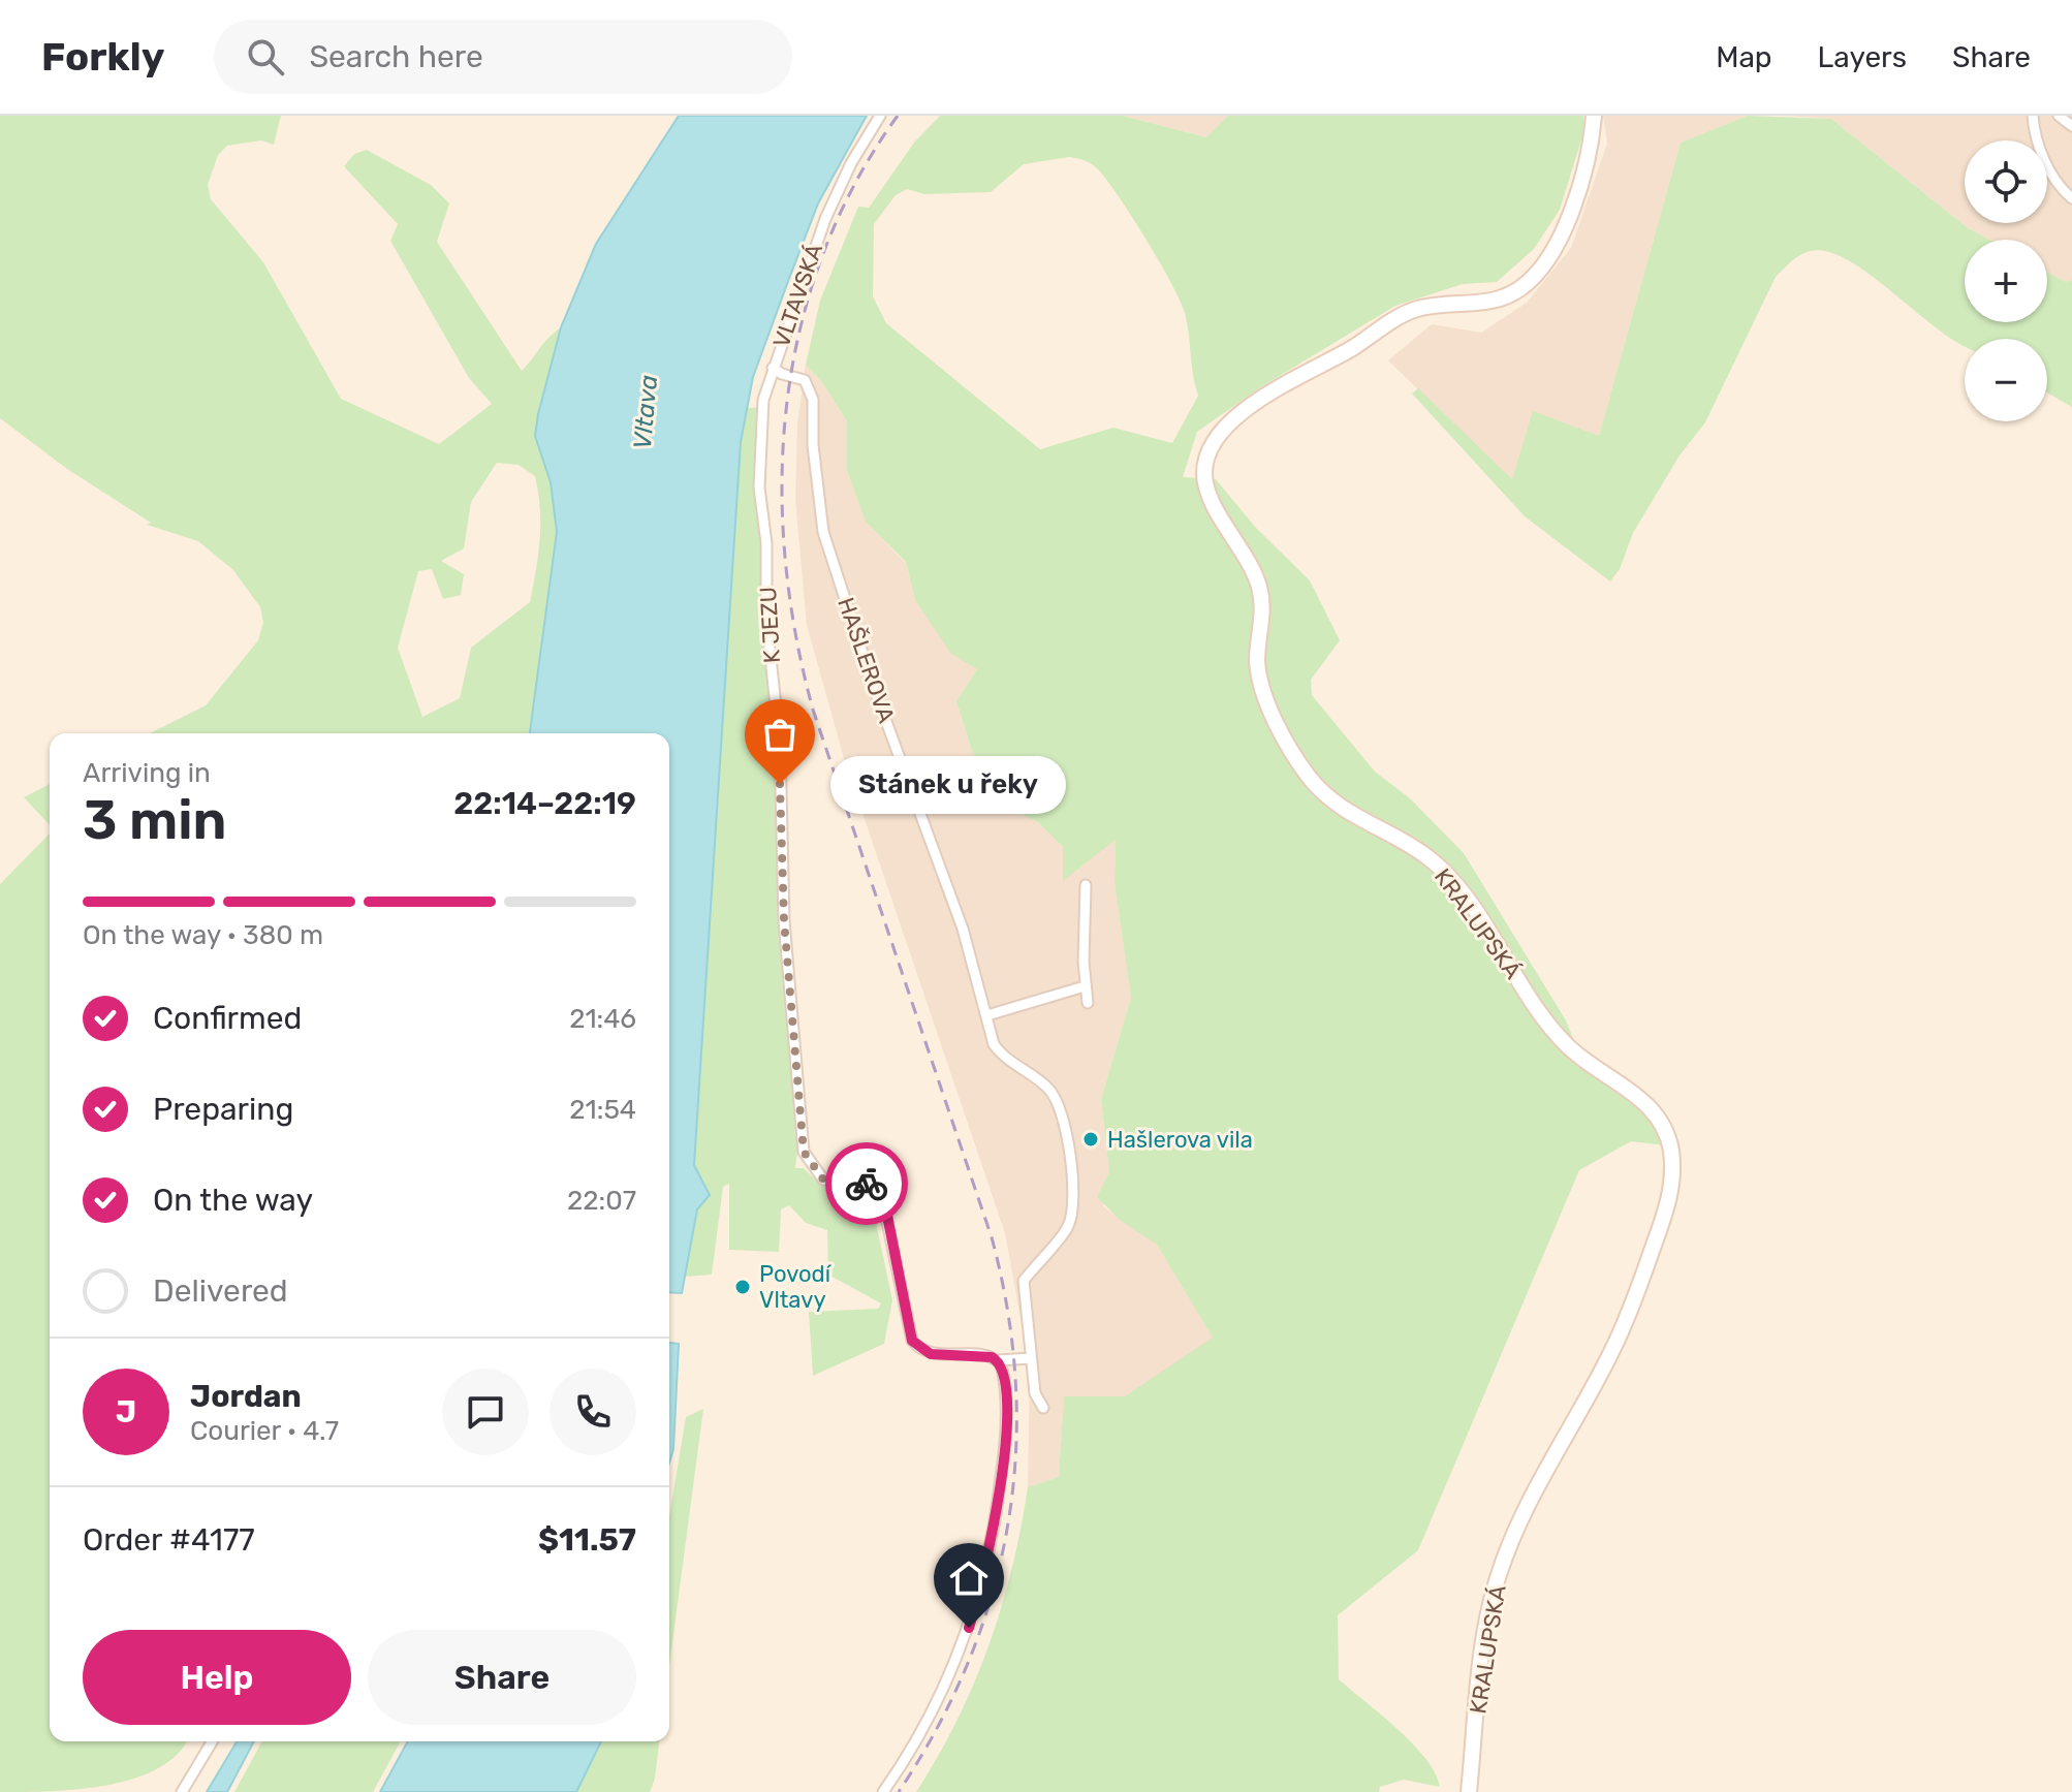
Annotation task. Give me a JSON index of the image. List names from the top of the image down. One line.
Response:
{"streets":{"street":["VLTAVSKÁ","K JEZU","HAŠLEROVA","KRALUPSKÁ"]},"crossings":[["VLTAVSKÁ","K JEZU"],["VLTAVSKÁ","HAŠLEROVA"]],"water":["Vltava"],"places":["Stánek u řeky","Hašlerova vila","Povodí Vltavy"],"page":{"header":"Forkly","search":"Search here","nav":["Map","Layers","Share"],"map_buttons":["+","−"],"heading":["3 min","Arriving in","22:14–22:19"],"panel":["Jordan","Courier · 4.7","Order #4177","$11.57"],"bubble":"Stánek u řeky","bar":"On the way · 380 m","list":[["Confirmed","21:46"],["Preparing","21:54"],["On the way","22:07"],"Delivered"],"round":"J","buttons":["Help","Share"]}}
